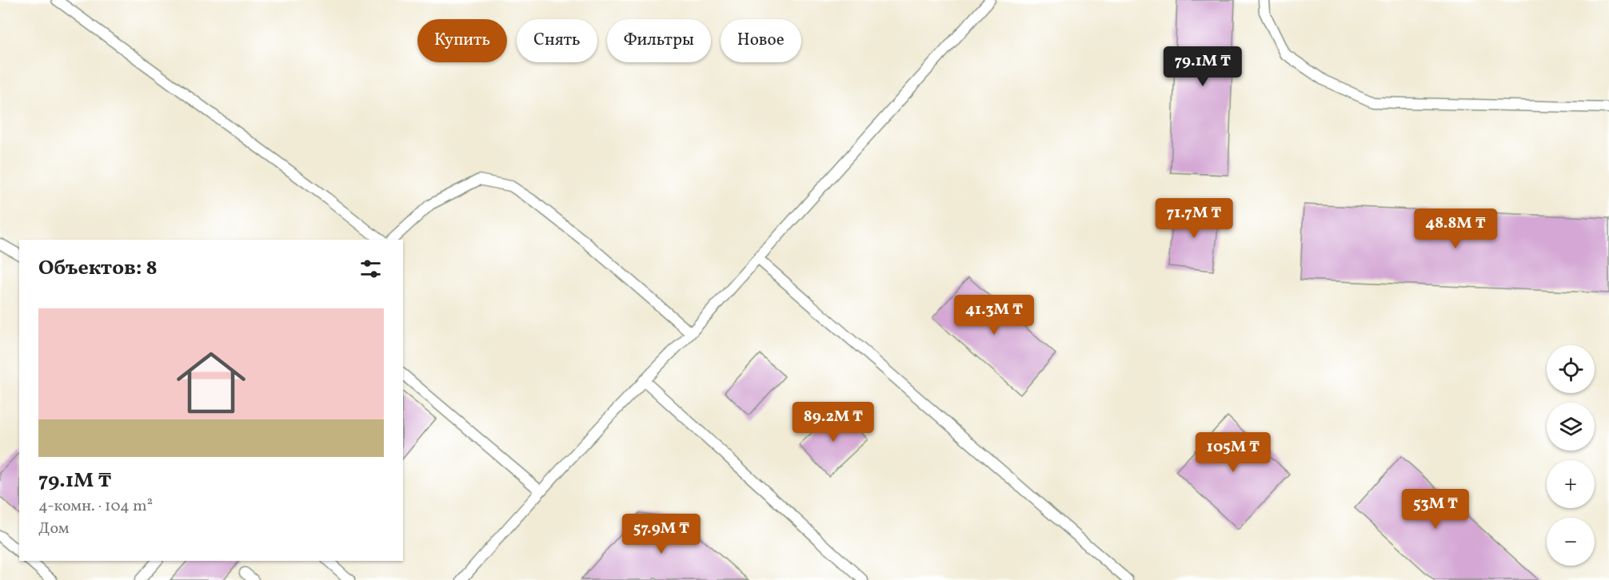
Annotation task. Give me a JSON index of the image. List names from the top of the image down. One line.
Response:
{"page":{"chip":["Купить","Снять","Фильтры","Новое"],"price":["79.1M ₸","71.7M ₸","48.8M ₸","41.3M ₸","89.2M ₸","105M ₸","53M ₸","57.9M ₸"],"heading":"Объектов: 8","list":[{"name":"79.1M ₸","note":"4-комн. · 104 m² · Дом"}],"map_buttons":["+","−"]}}
